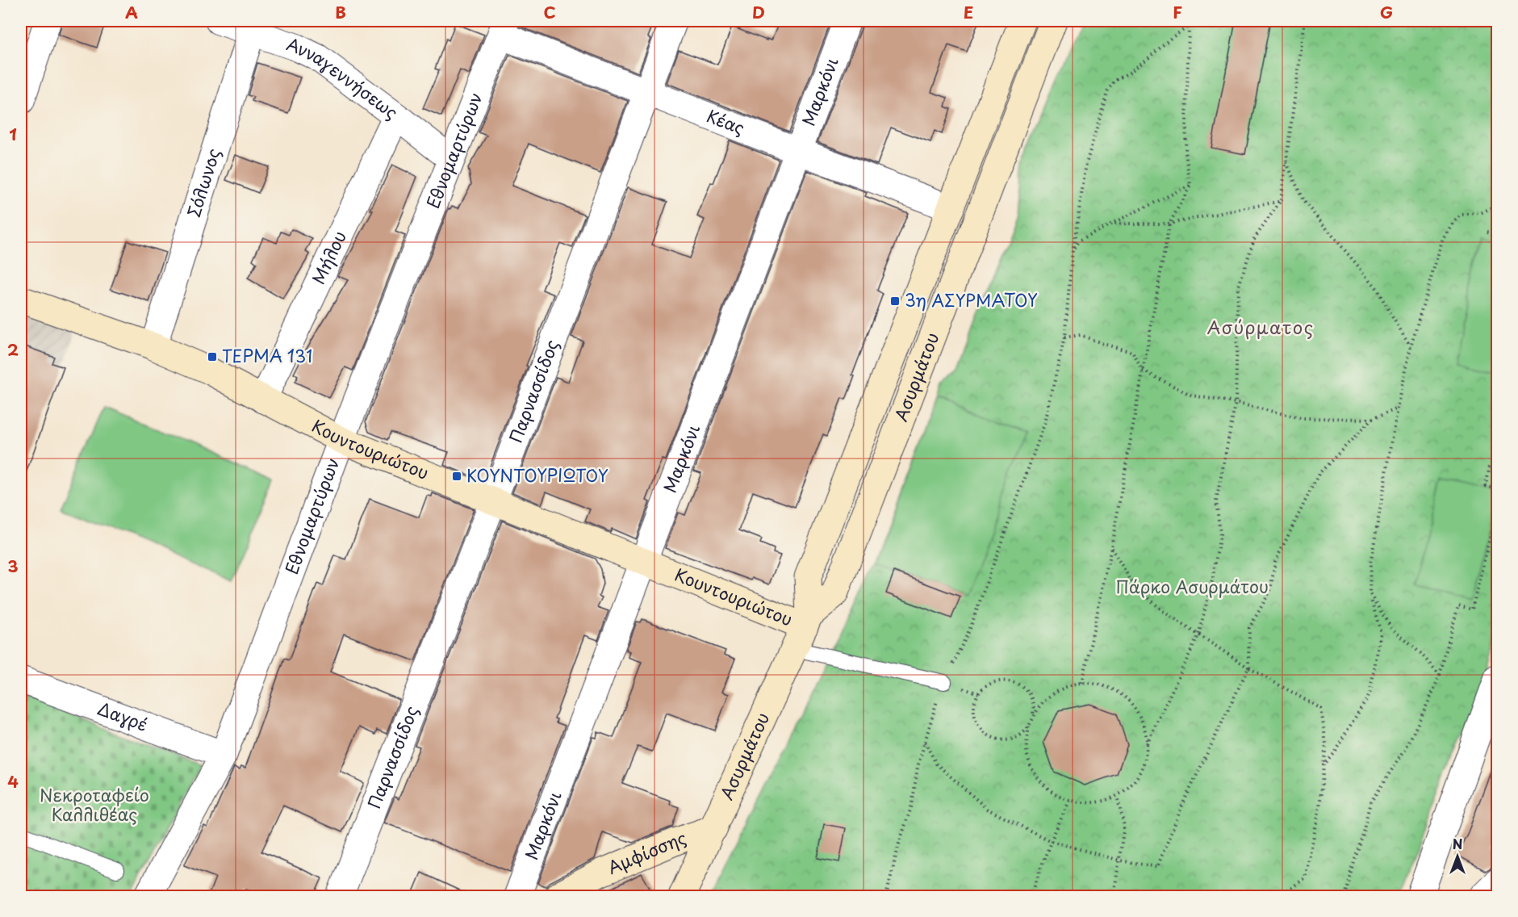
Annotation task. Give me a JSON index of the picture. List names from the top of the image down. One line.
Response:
{"streets":{"street":["Ανναγεννήσεως","Μαρκόνι","Κέας","Εθνομαρτύρων","Σόλωνος","Μήλου","Ασυρμάτου","Παρνασσίδος","Κουντουριώτου","Δαγρέ","Αμφίσσης"]},"crossings":[["Ανναγεννήσεως","Εθνομαρτύρων"],["Ανναγεννήσεως","Σόλωνος"],["Ανναγεννήσεως","Μήλου"],["Μαρκόνι","Κέας"],["Μαρκόνι","Κουντουριώτου"],["Κέας","Εθνομαρτύρων"],["Κέας","Ασυρμάτου"],["Κέας","Παρνασσίδος"],["Εθνομαρτύρων","Κουντουριώτου"],["Εθνομαρτύρων","Δαγρέ"],["Σόλωνος","Κουντουριώτου"],["Μήλου","Κουντουριώτου"],["Ασυρμάτου","Κουντουριώτου"],["Ασυρμάτου","Αμφίσσης"],["Παρνασσίδος","Κουντουριώτου"]],"districts":["Ασύρματος"],"parks":["Πάρκο Ασυρμάτου","Νεκροταφείο Καλλιθέας"],"places":{"transit":["3η ΑΣΥΡΜΑΤΟΥ","ΤΕΡΜΑ 131","ΚΟΥΝΤΟΥΡΙΏΤΟΥ"]},"north":"top","grid":{"columns":["A","B","C","D","E","F","G"],"rows":["1","2","3","4"]}}
